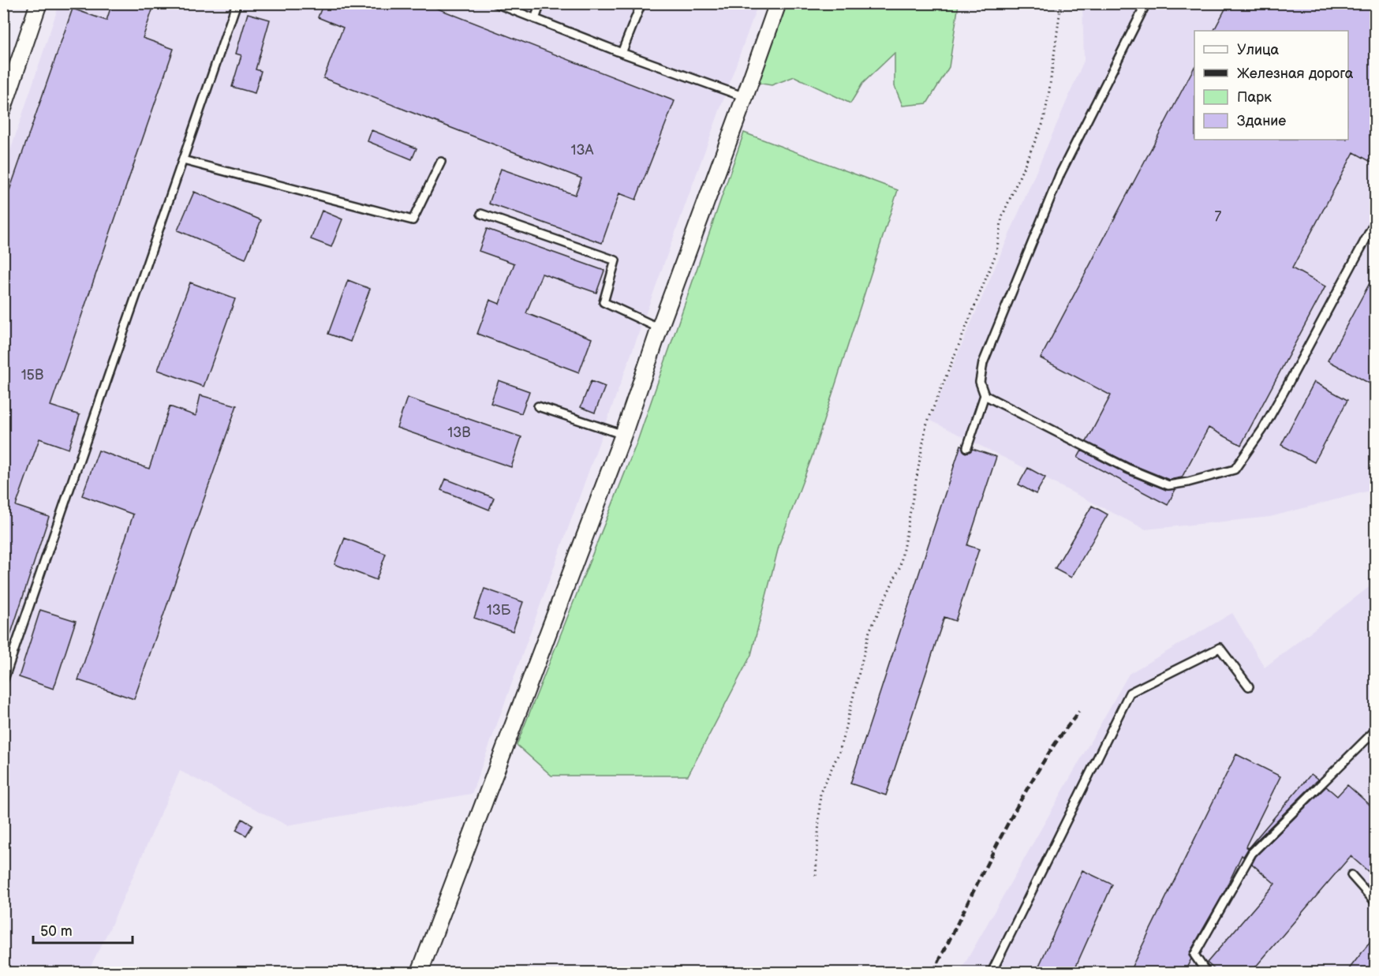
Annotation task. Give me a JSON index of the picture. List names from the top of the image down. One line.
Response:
{"house_numbers":["13А","7","15В","13В","13Б"],"legend":["Улица","Железная дорога","Парк","Здание"],"scale_bar":"50 m"}
